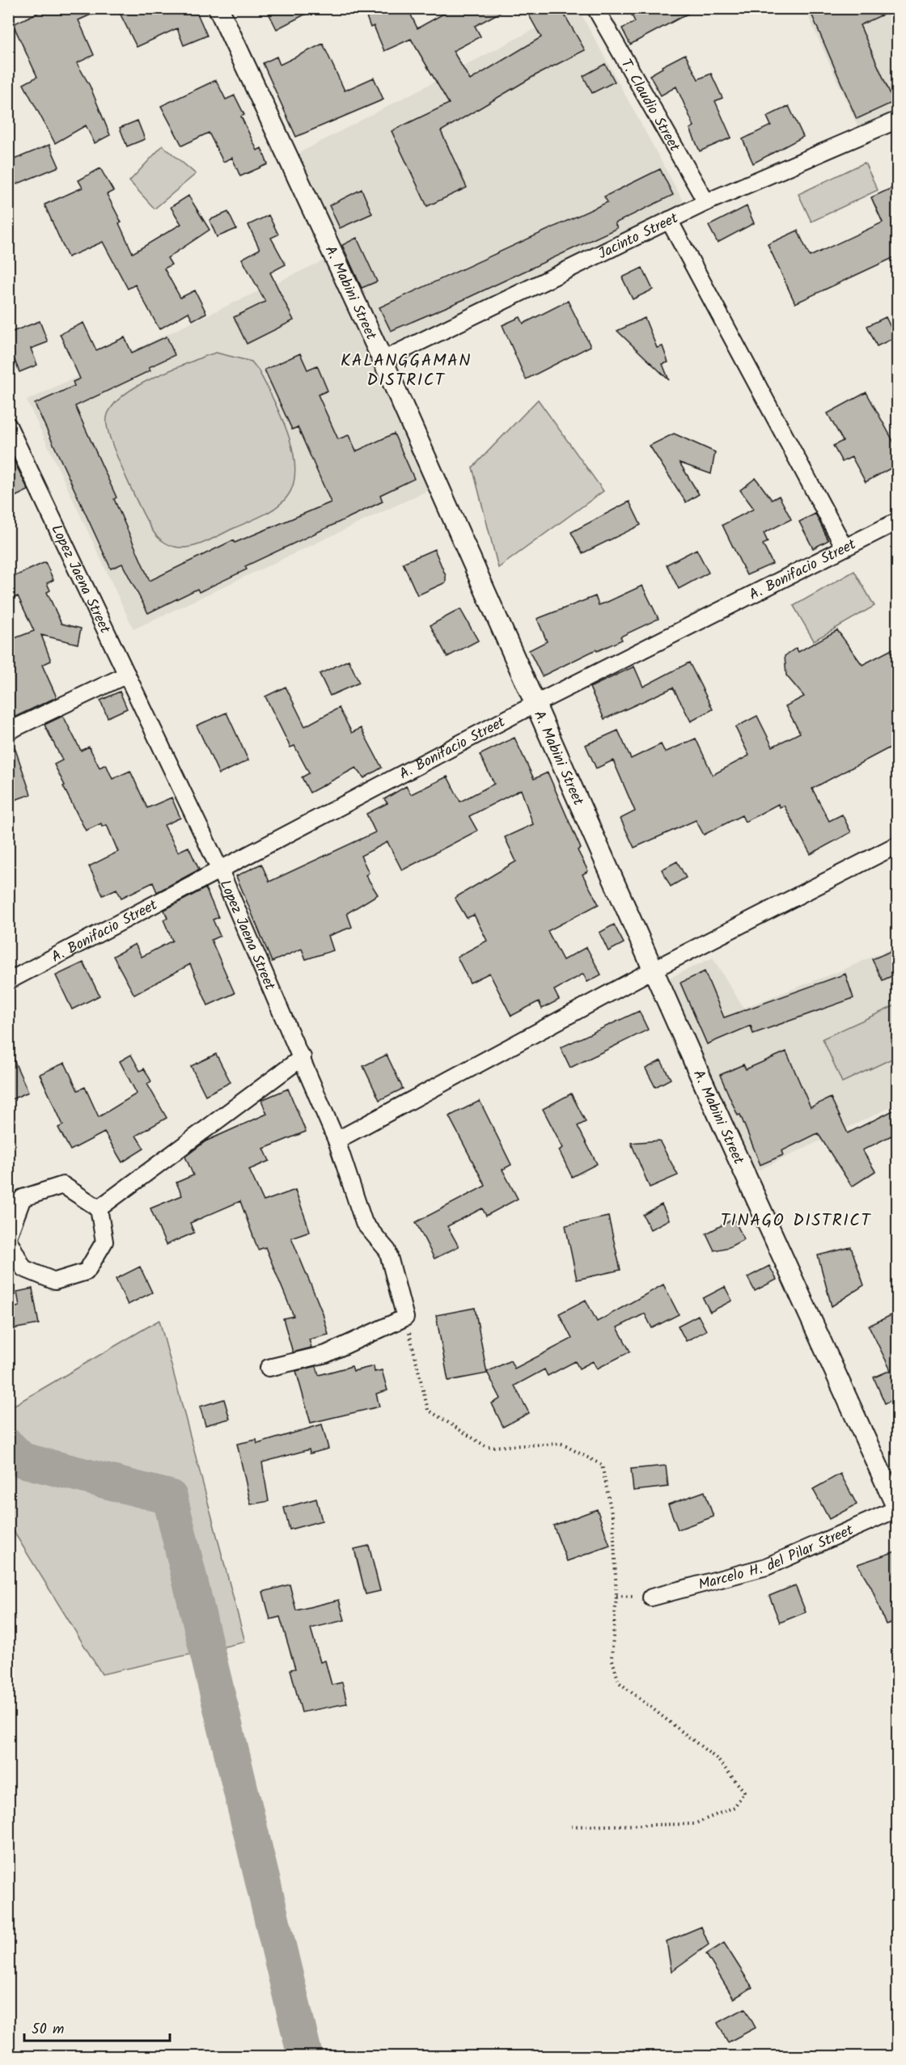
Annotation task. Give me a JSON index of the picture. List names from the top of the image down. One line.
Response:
{"streets":{"street":["T. Claudio Street","Jacinto Street","A. Mabini Street","A. Bonifacio Street","Lopez Jaena Street","Marcelo H. del Pilar Street"]},"crossings":[["T. Claudio Street","Jacinto Street"],["Jacinto Street","A. Mabini Street"],["A. Mabini Street","A. Bonifacio Street"],["A. Mabini Street","Marcelo H. del Pilar Street"],["A. Bonifacio Street","Lopez Jaena Street"]],"districts":["KALANGGAMAN DISTRICT","TINAGO DISTRICT"],"scale_bar":"50 m"}
